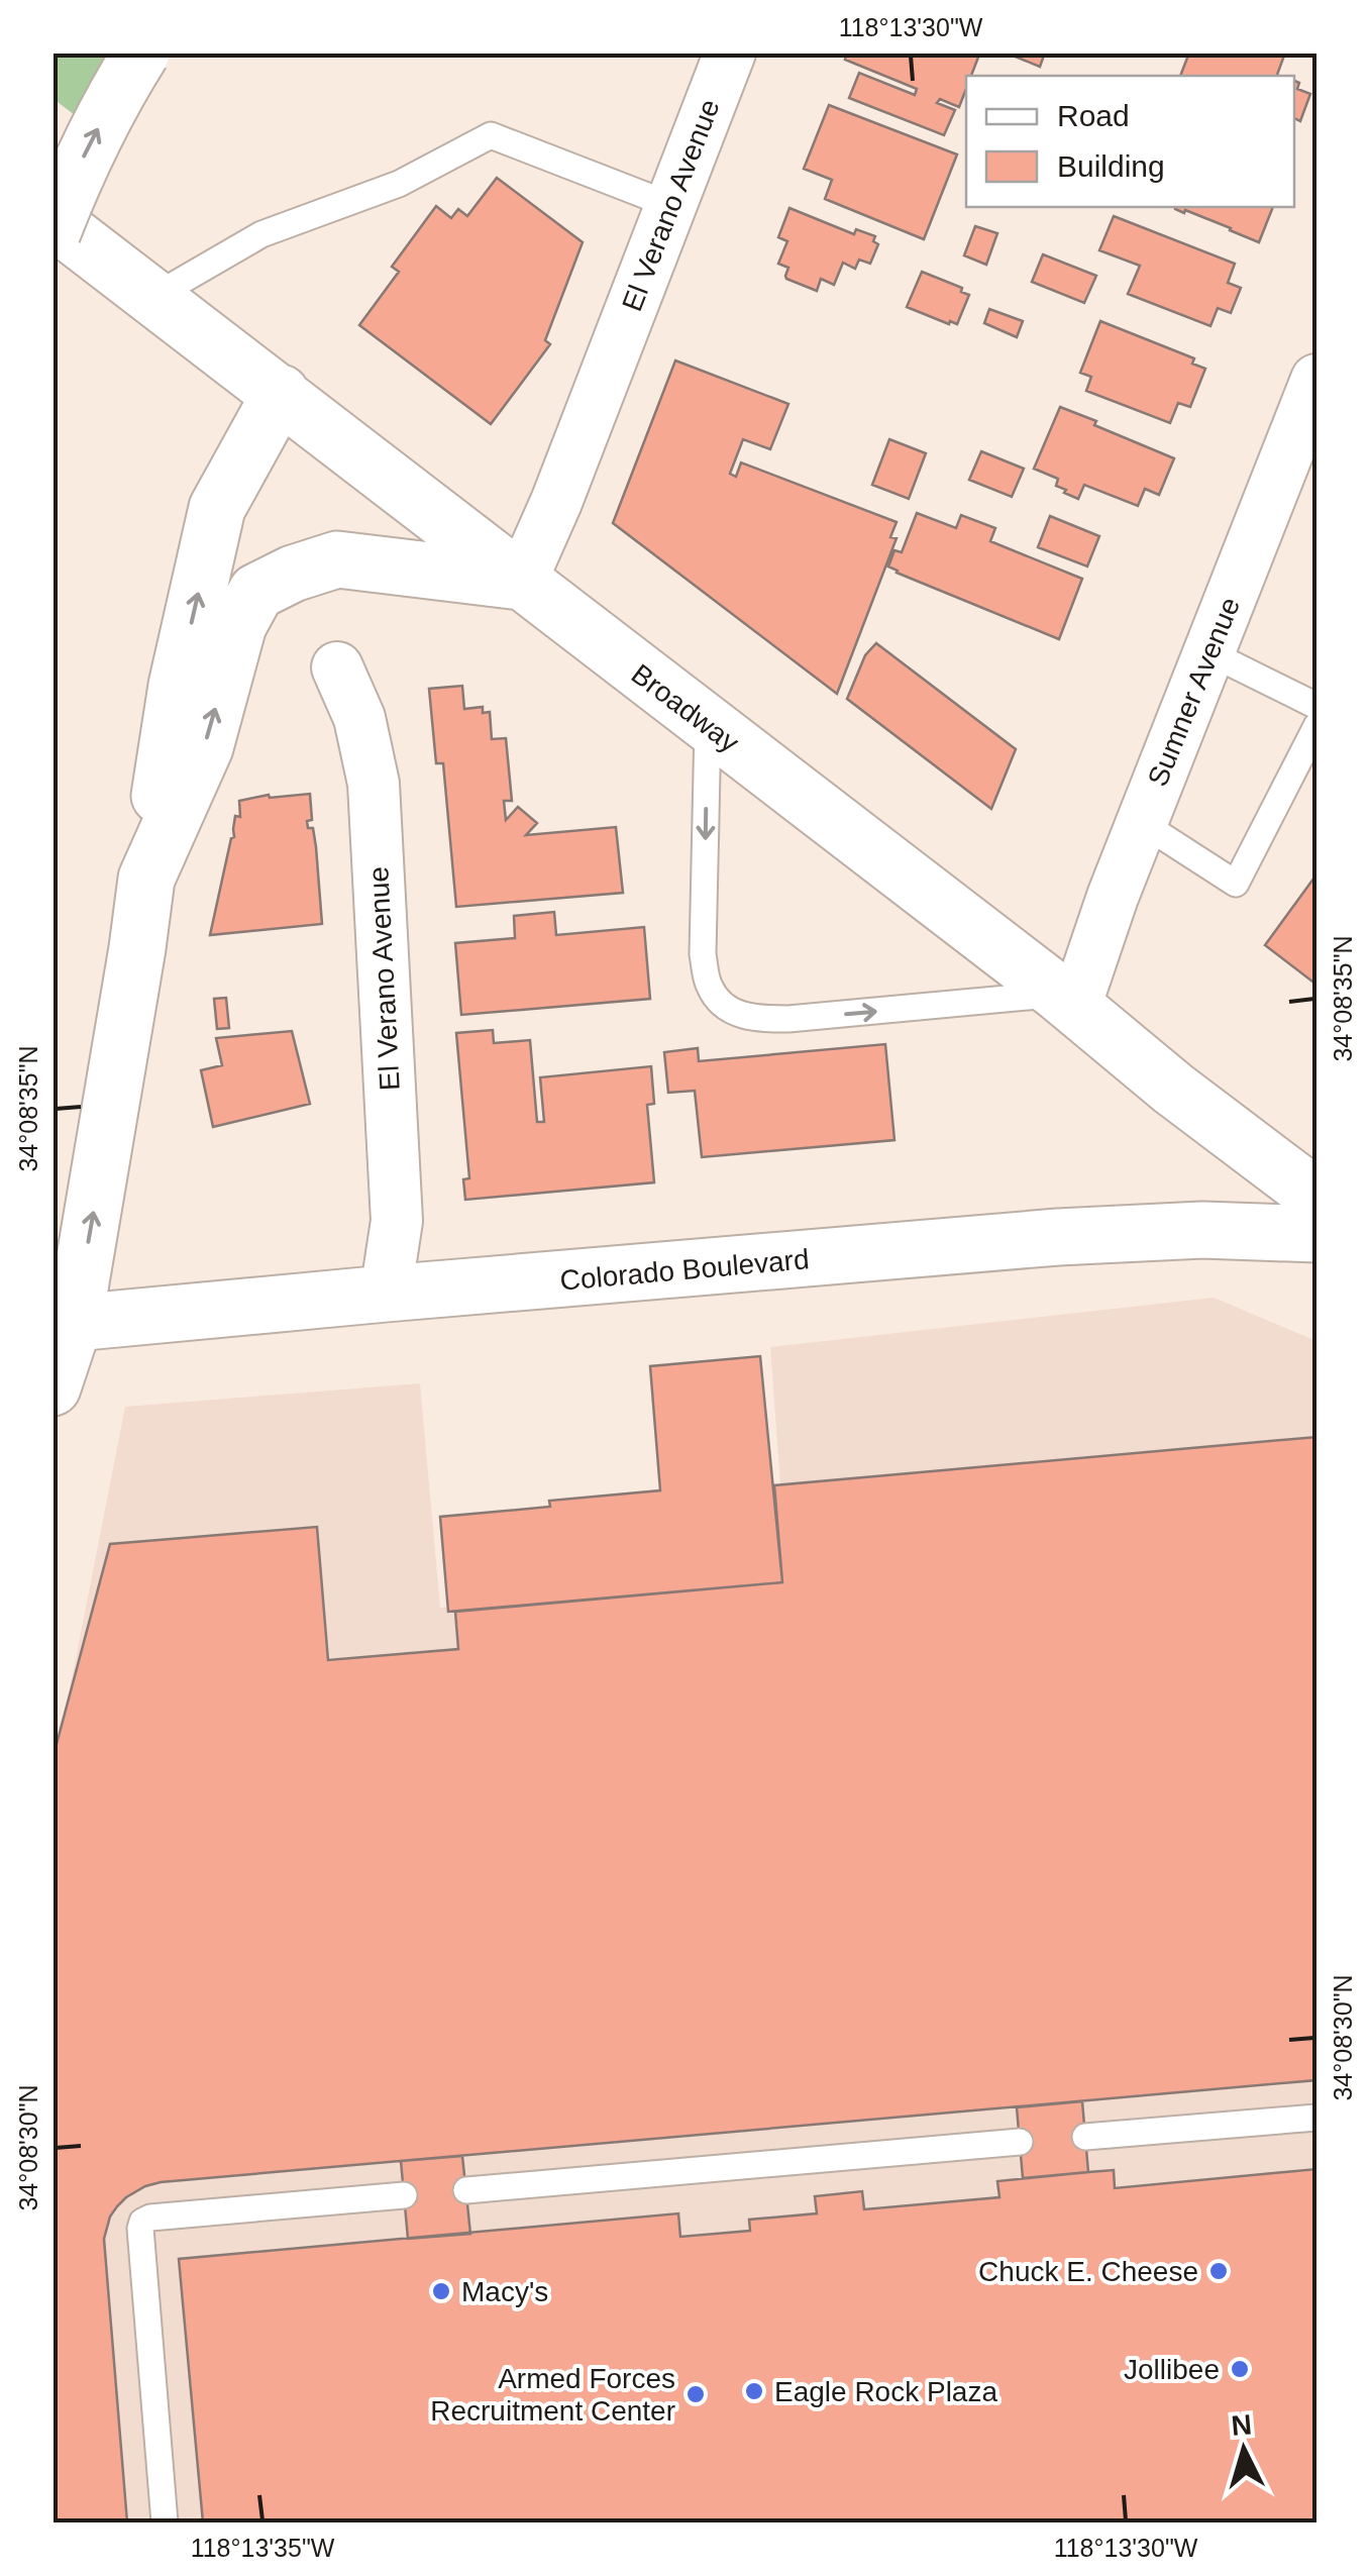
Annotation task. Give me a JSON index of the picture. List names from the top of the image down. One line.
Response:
{"streets":{"main road":["Broadway","Colorado Boulevard"],"street":["El Verano Avenue","Sumner Avenue"]},"crossings":[["El Verano Avenue","Broadway"],["El Verano Avenue","Colorado Boulevard"],["Sumner Avenue","Broadway"]],"places":["Chuck E. Cheese","Macy's","Jollibee","Eagle Rock Plaza","Armed Forces Recruitment Center"],"legend":["Road","Building"],"north":"top","coordinates":["118°13'30\"W","34°08'35\"N","34°08'30\"N","118°13'35\"W"]}
